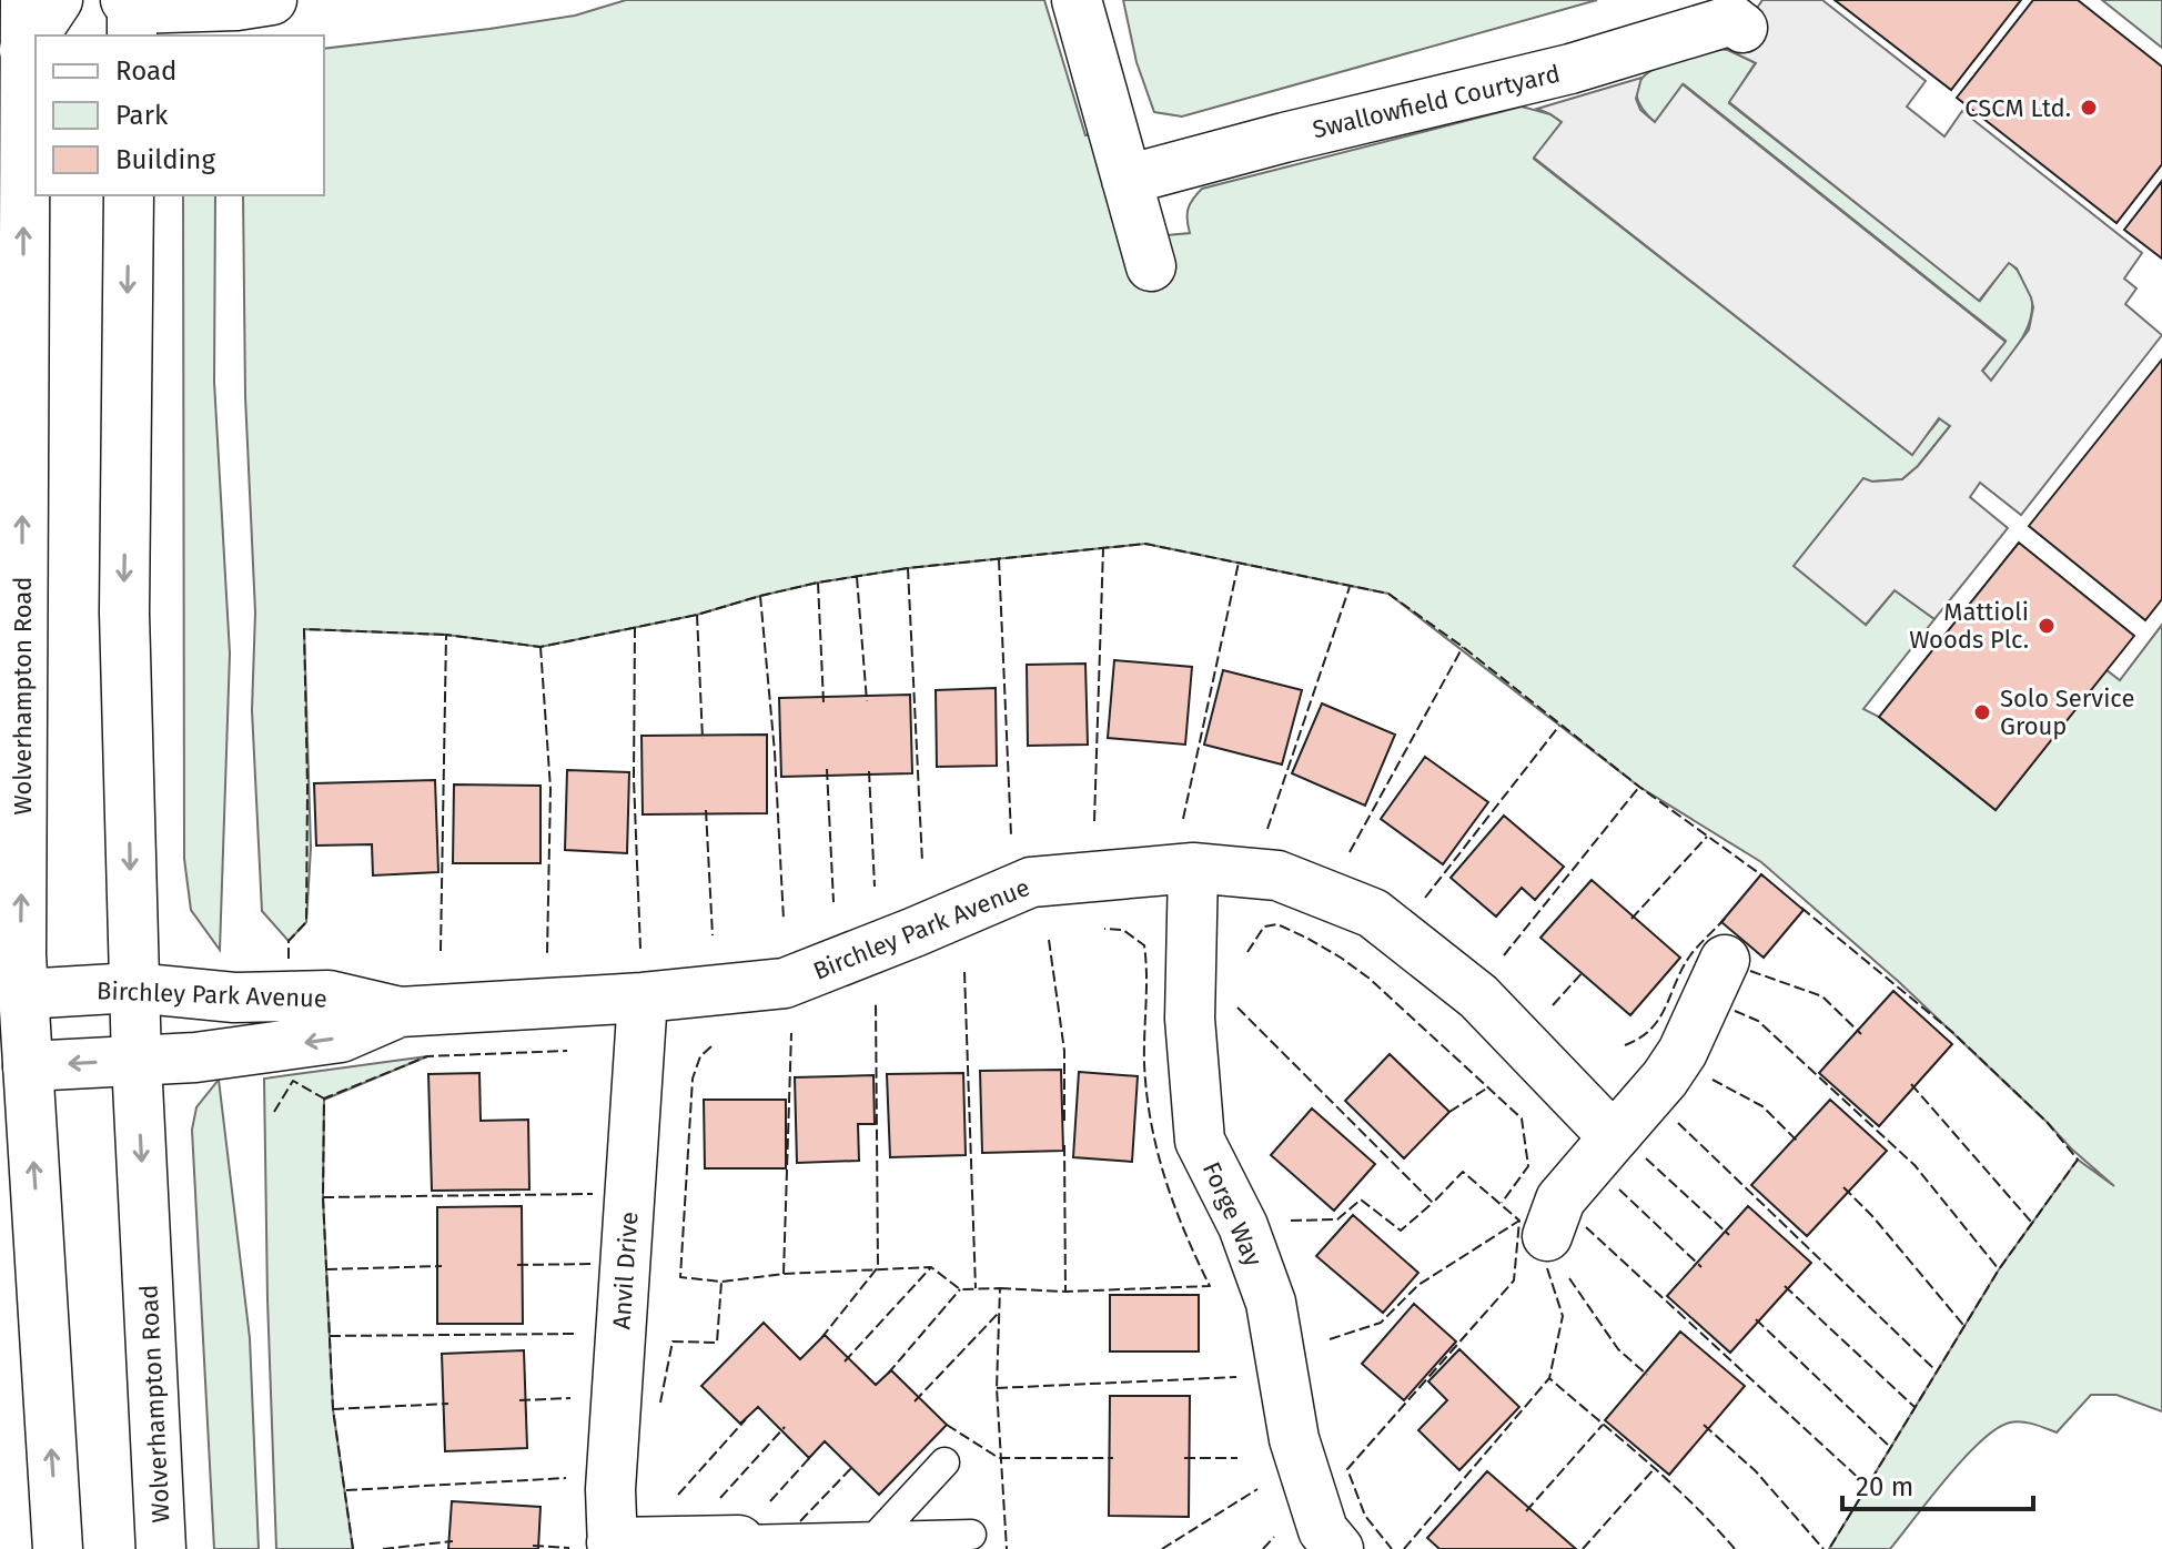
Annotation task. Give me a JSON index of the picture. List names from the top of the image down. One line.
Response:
{"streets":{"main road":["Swallowfield Courtyard","Wolverhampton Road","Birchley Park Avenue","Forge Way","Anvil Drive"]},"crossings":[["Wolverhampton Road","Birchley Park Avenue"],["Birchley Park Avenue","Forge Way"],["Birchley Park Avenue","Anvil Drive"]],"places":["CSCM Ltd.","Mattioli Woods Plc.","Solo Service Group"],"legend":["Road","Park","Building"],"scale_bar":"20 m"}
